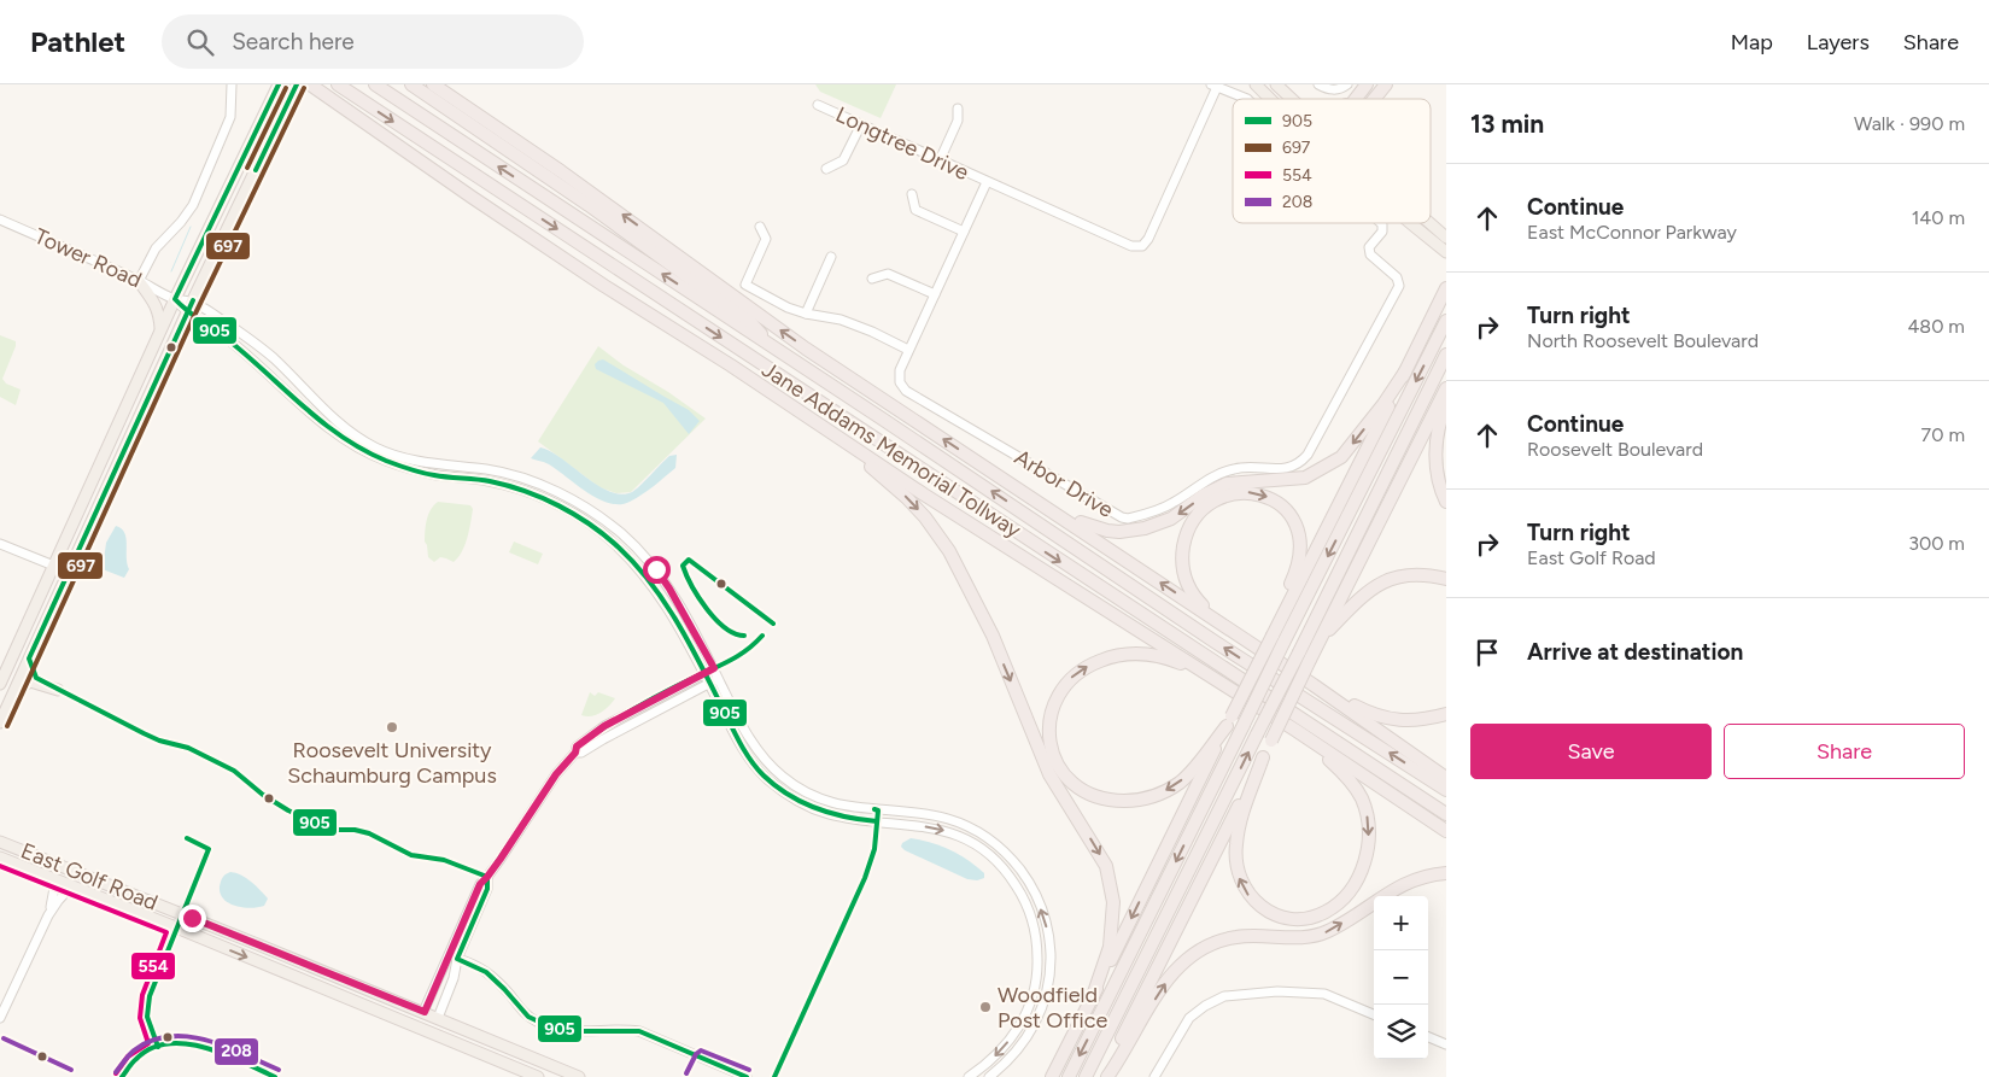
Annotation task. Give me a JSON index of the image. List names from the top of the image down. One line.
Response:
{"streets":{"highway":["Jane Addams Memorial Tollway"],"main road":["East Golf Road"],"street":["Longtree Drive","Tower Road","Arbor Drive"]},"crossings":[["Longtree Drive","Arbor Drive"]],"places":["Roosevelt University Schaumburg Campus","Woodfield Post Office"],"lines":["transit line 905","transit line 697","transit line 554","transit line 208"],"legend":["905","697","554","208"],"page":{"header":"Pathlet","search":"Search here","nav":["Map","Layers","Share"],"heading":["13 min","Walk · 990 m"],"list":[["Continue","East McConnor Parkway","140 m"],["Turn right","North Roosevelt Boulevard","480 m"],["Continue","Roosevelt Boulevard","70 m"],["Turn right","East Golf Road","300 m"],"Arrive at destination"],"buttons":["Save","Share"],"map_buttons":["+","−"]}}
